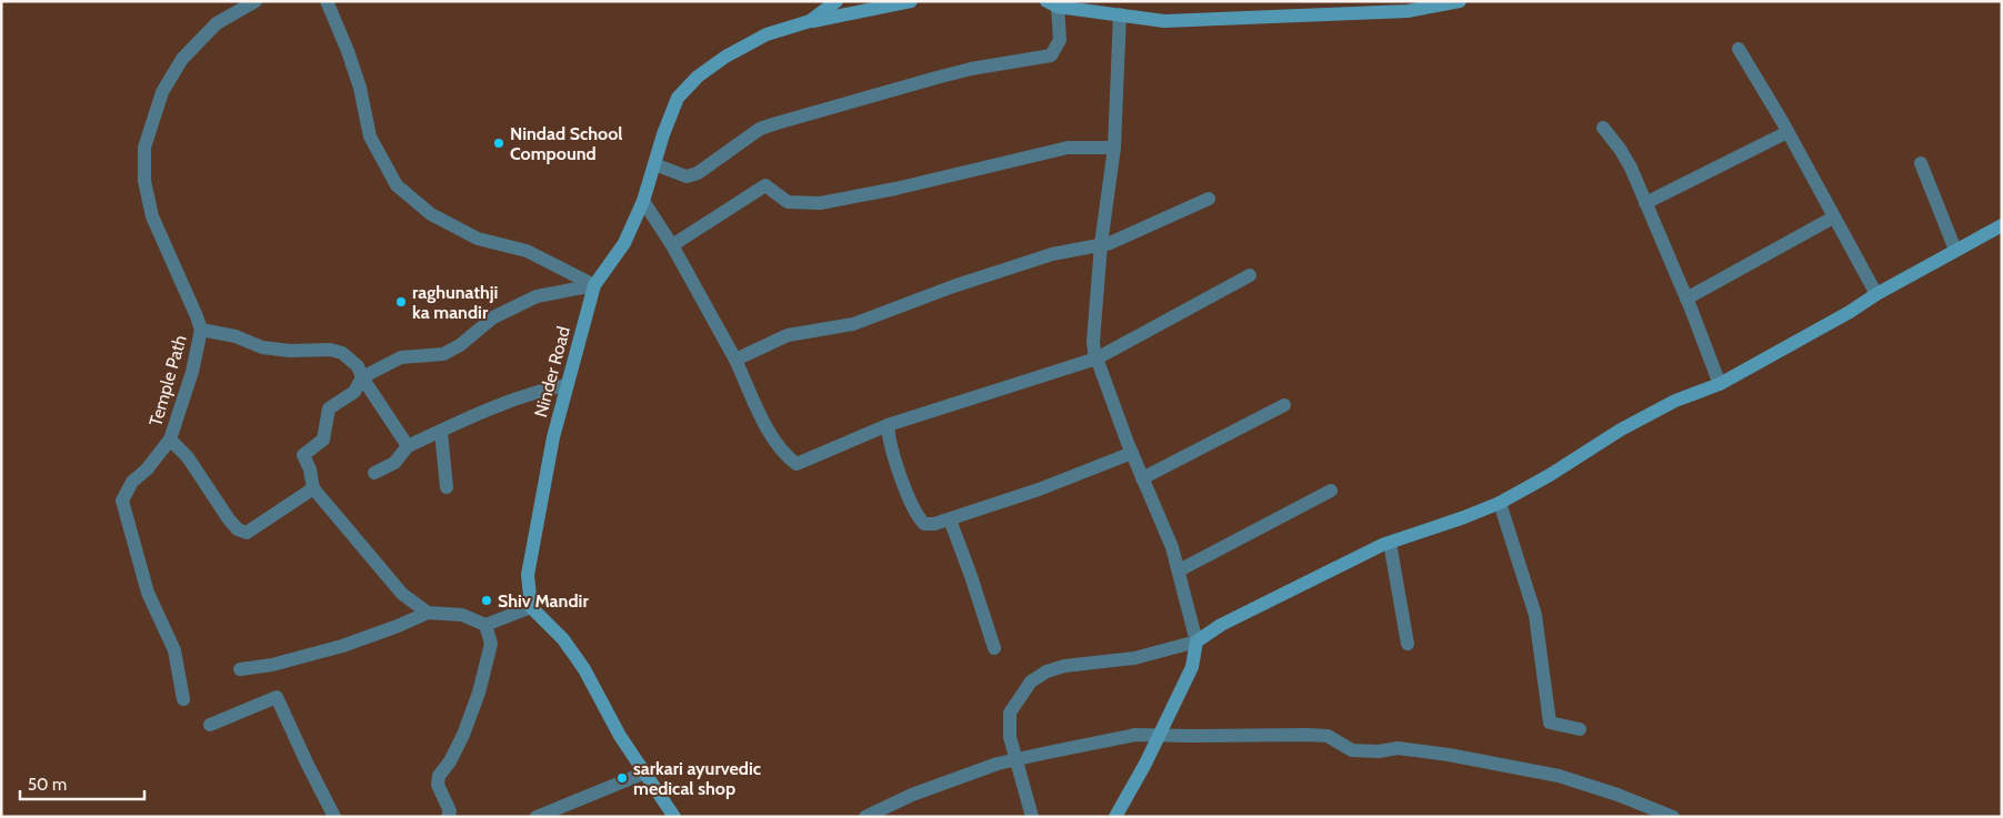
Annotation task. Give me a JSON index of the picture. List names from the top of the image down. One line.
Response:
{"streets":{"street":["Ninder Road","Temple Path"]},"places":["Nindad School Compound","raghunathji ka mandir","Shiv Mandir","sarkari ayurvedic medical shop"],"scale_bar":"50 m"}
